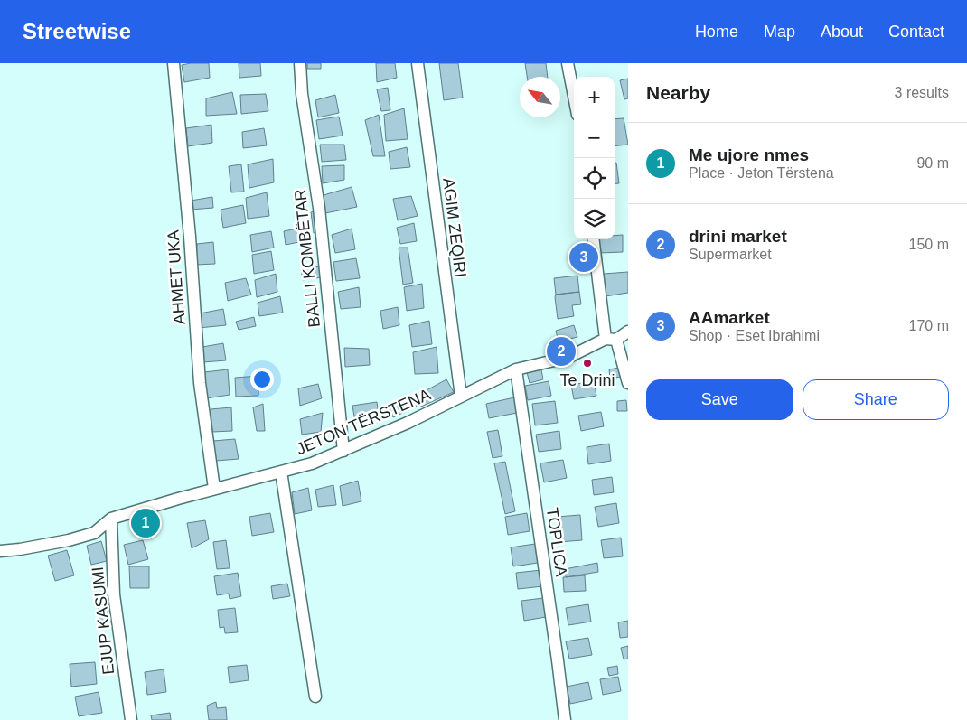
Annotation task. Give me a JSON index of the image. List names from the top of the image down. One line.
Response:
{"streets":{"street":["AGIM ZEQIRI","BALLI KOMBËTAR","AHMET UKA","JETON TËRSTENA","TOPLICA","EJUP KASUMI"]},"crossings":[["AGIM ZEQIRI","JETON TËRSTENA"],["BALLI KOMBËTAR","JETON TËRSTENA"],["AHMET UKA","JETON TËRSTENA"],["JETON TËRSTENA","TOPLICA"],["JETON TËRSTENA","EJUP KASUMI"]],"places":["Te Drini"],"north":"top left","page":{"header":"Streetwise","nav":["Home","Map","About","Contact"],"heading":["Nearby","3 results"],"map_buttons":["+","−"],"list":[{"mark":"1","name":"Me ujore nmes","note":"Place · Jeton Tërstena","value":"90 m"},{"mark":"2","name":"drini market","note":"Supermarket","value":"150 m"},{"mark":"3","name":"AAmarket","note":"Shop · Eset Ibrahimi","value":"170 m"}],"pins":["3","2","1"],"buttons":["Save","Share"]}}
